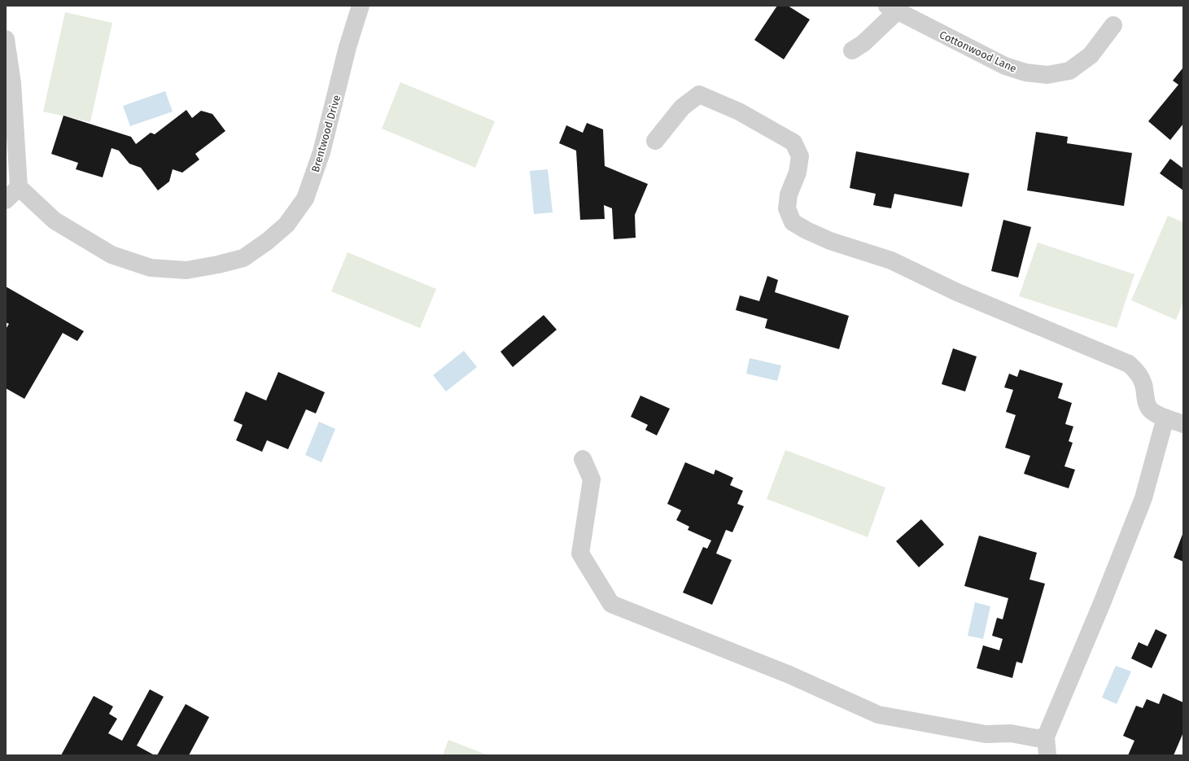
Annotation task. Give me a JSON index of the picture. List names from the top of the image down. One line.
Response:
{"streets":{"street":["Cottonwood Lane","Brentwood Drive"]}}
